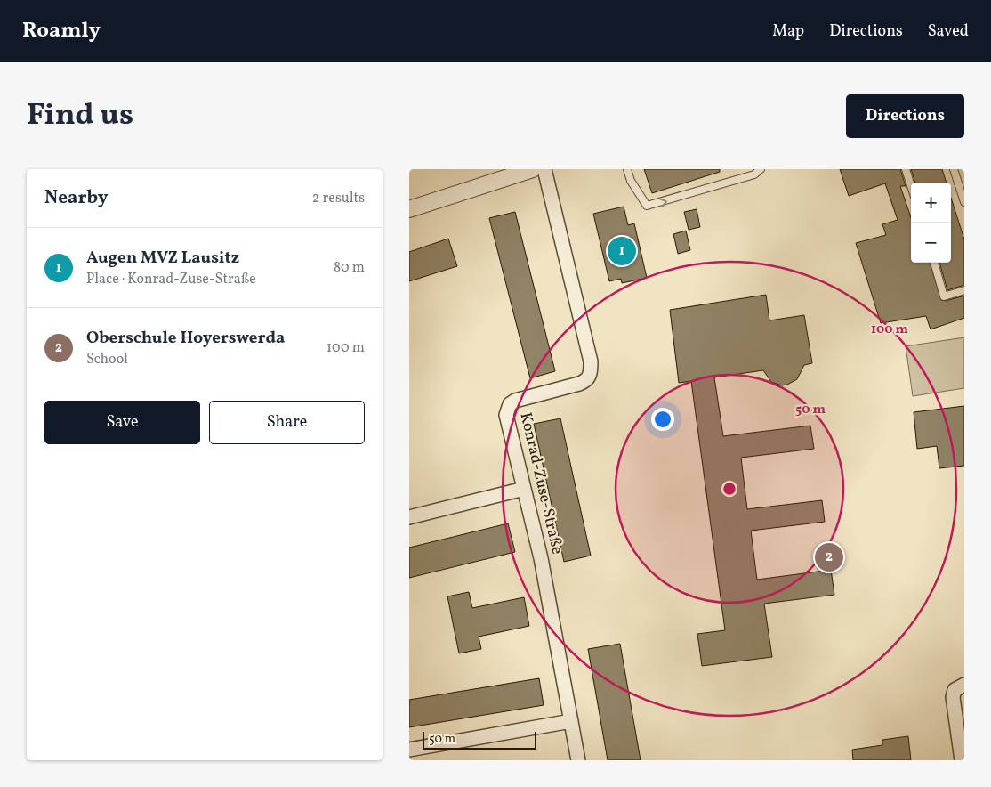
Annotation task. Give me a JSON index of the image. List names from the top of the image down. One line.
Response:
{"streets":{"street":["Konrad-Zuse-Straße"]},"scale_bar":"50 m","page":{"header":"Roamly","nav":["Map","Directions","Saved"],"title":"Find us","buttons":["Directions",["Save","Share"]],"heading":["Nearby","2 results"],"map_buttons":["+","−"],"list":[{"mark":"1","name":"Augen MVZ Lausitz","note":"Place · Konrad-Zuse-Straße","value":"80 m"},{"mark":"2","name":"Oberschule Hoyerswerda","note":"School","value":"100 m"}],"pins":["1","2"],"scale":"50 m"},"rings":["100 m","50 m"]}
